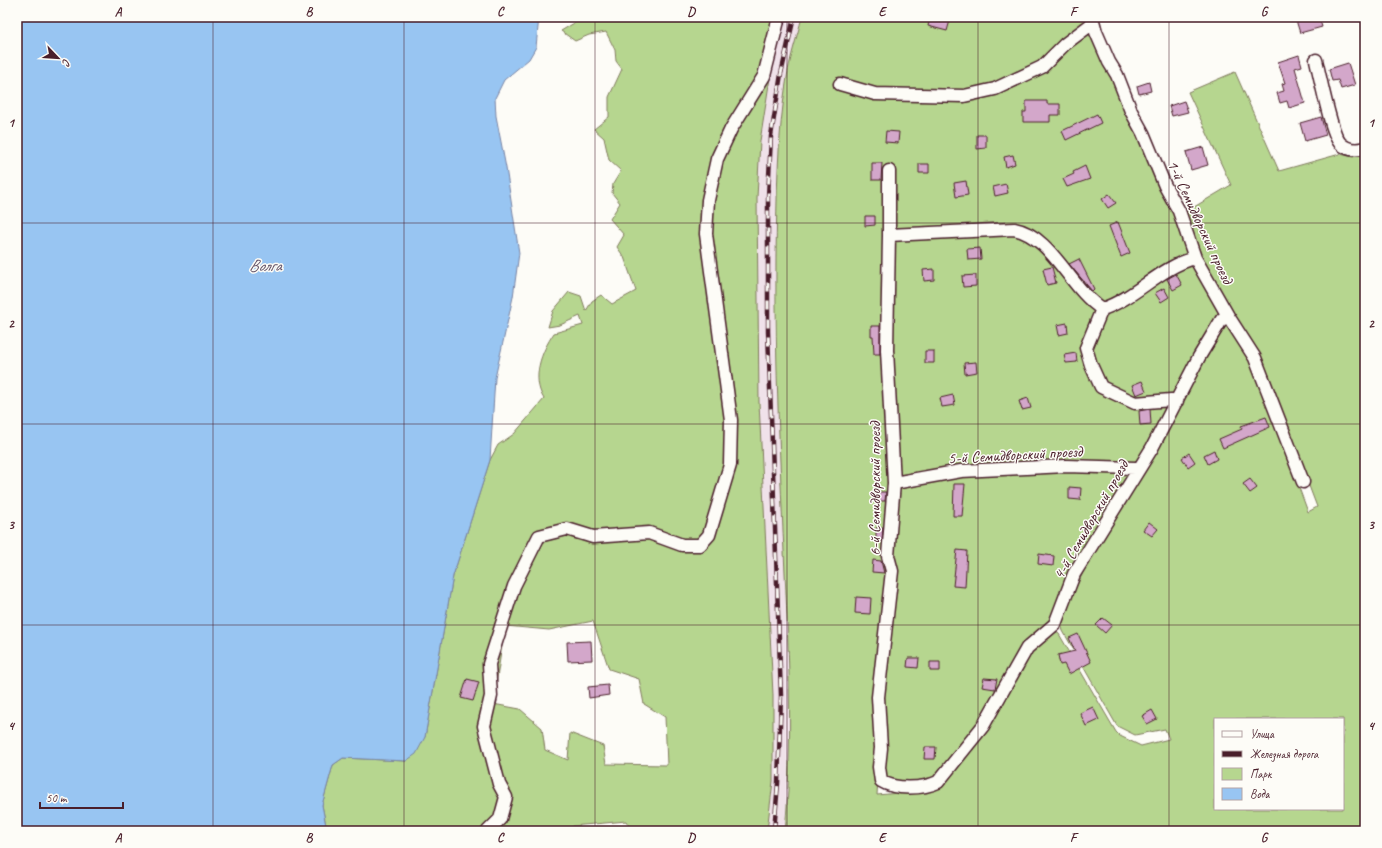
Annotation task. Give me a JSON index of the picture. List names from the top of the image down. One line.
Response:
{"streets":{"street":["1-й Семидворский проезд","5-й Семидворский проезд","6-й Семидворский проезд","4-й Семидворский проезд"]},"crossings":[["1-й Семидворский проезд","4-й Семидворский проезд"],["5-й Семидворский проезд","6-й Семидворский проезд"],["5-й Семидворский проезд","4-й Семидворский проезд"],["6-й Семидворский проезд","4-й Семидворский проезд"]],"water":["Волга"],"legend":["Улица","Железная дорога","Парк","Вода"],"scale_bar":"50 m","north":"bottom right","grid":{"columns":["A","B","C","D","E","F","G"],"rows":["1","2","3","4"]}}
